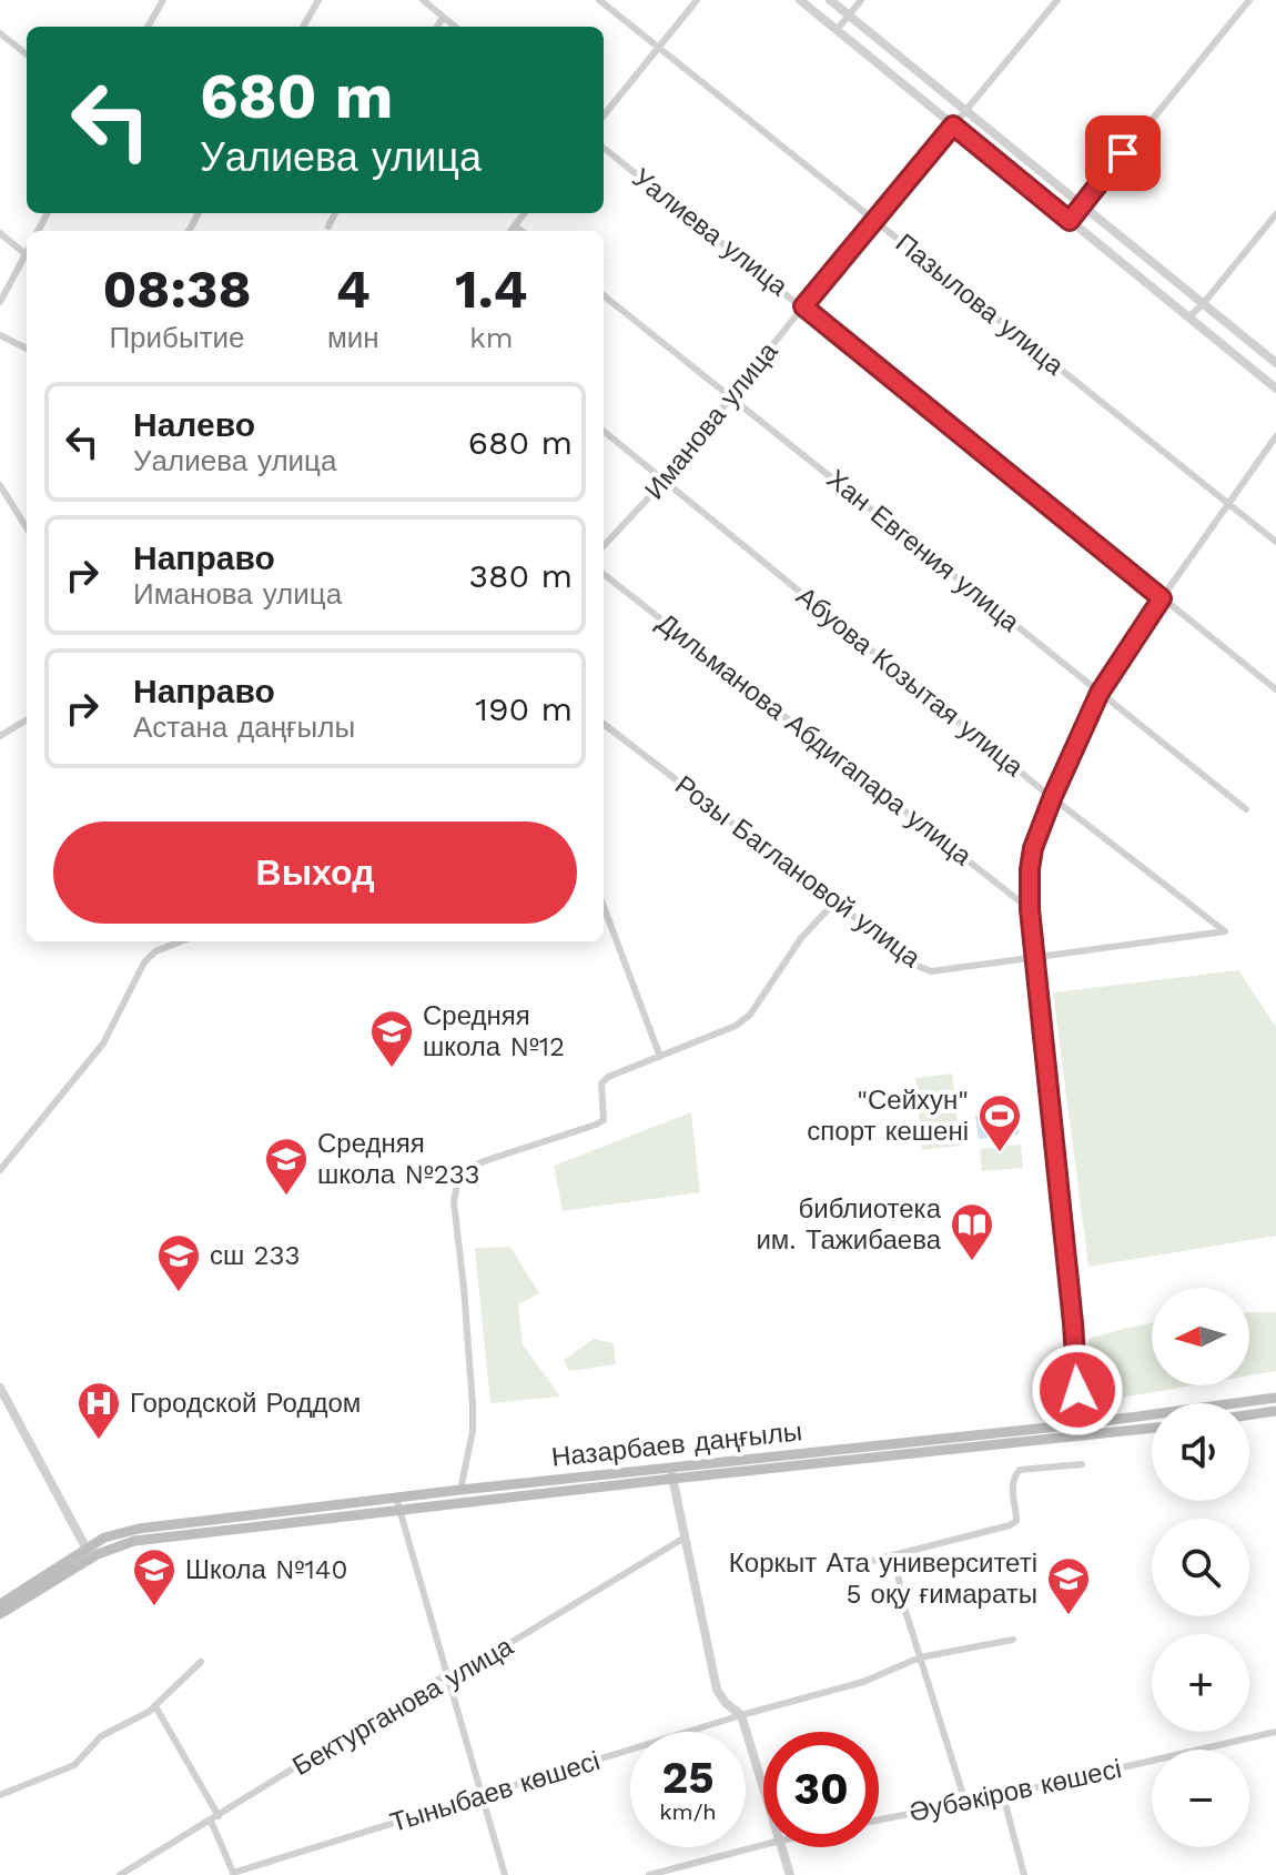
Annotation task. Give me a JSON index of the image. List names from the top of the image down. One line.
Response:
{"streets":{"main road":["Назарбаев даңғылы"],"street":["Уалиева улица","Пазылова улица","Иманова улица","Хан Евгения улица","Абуова Козытая улица","Дильманова Абдигапара улица","Розы Баглановой улица","Бектурганова улица","Әубәкіров көшесі","Тыныбаев көшесі"]},"crossings":[["Уалиева улица","Иманова улица"],["Пазылова улица","Иманова улица"],["Иманова улица","Хан Евгения улица"],["Иманова улица","Абуова Козытая улица"],["Абуова Козытая улица","Розы Баглановой улица"]],"places":{"school or university":["Средняя школа №12","Средняя школа №233","сш 233","Школа №140","Коркыт Ата университеті 5 оқу ғимараты"],"sports":["\"Сейхун\" спорт кешені"],"library":["библиотека им. Тажибаева"],"hospital":["Городской Роддом"]},"north":"left","page":{"turn":["680 m","Уалиева улица"],"eta":["08:38","Прибытие","4","мин","1.4","km"],"list":[{"name":"Налево","note":"Уалиева улица","value":"680 m"},{"name":"Направо","note":"Иманова улица","value":"380 m"},{"name":"Направо","note":"Астана даңғылы","value":"190 m"}],"buttons":"Выход","map_buttons":["+","−"],"speed":"25 km/h","limit":"30"}}
